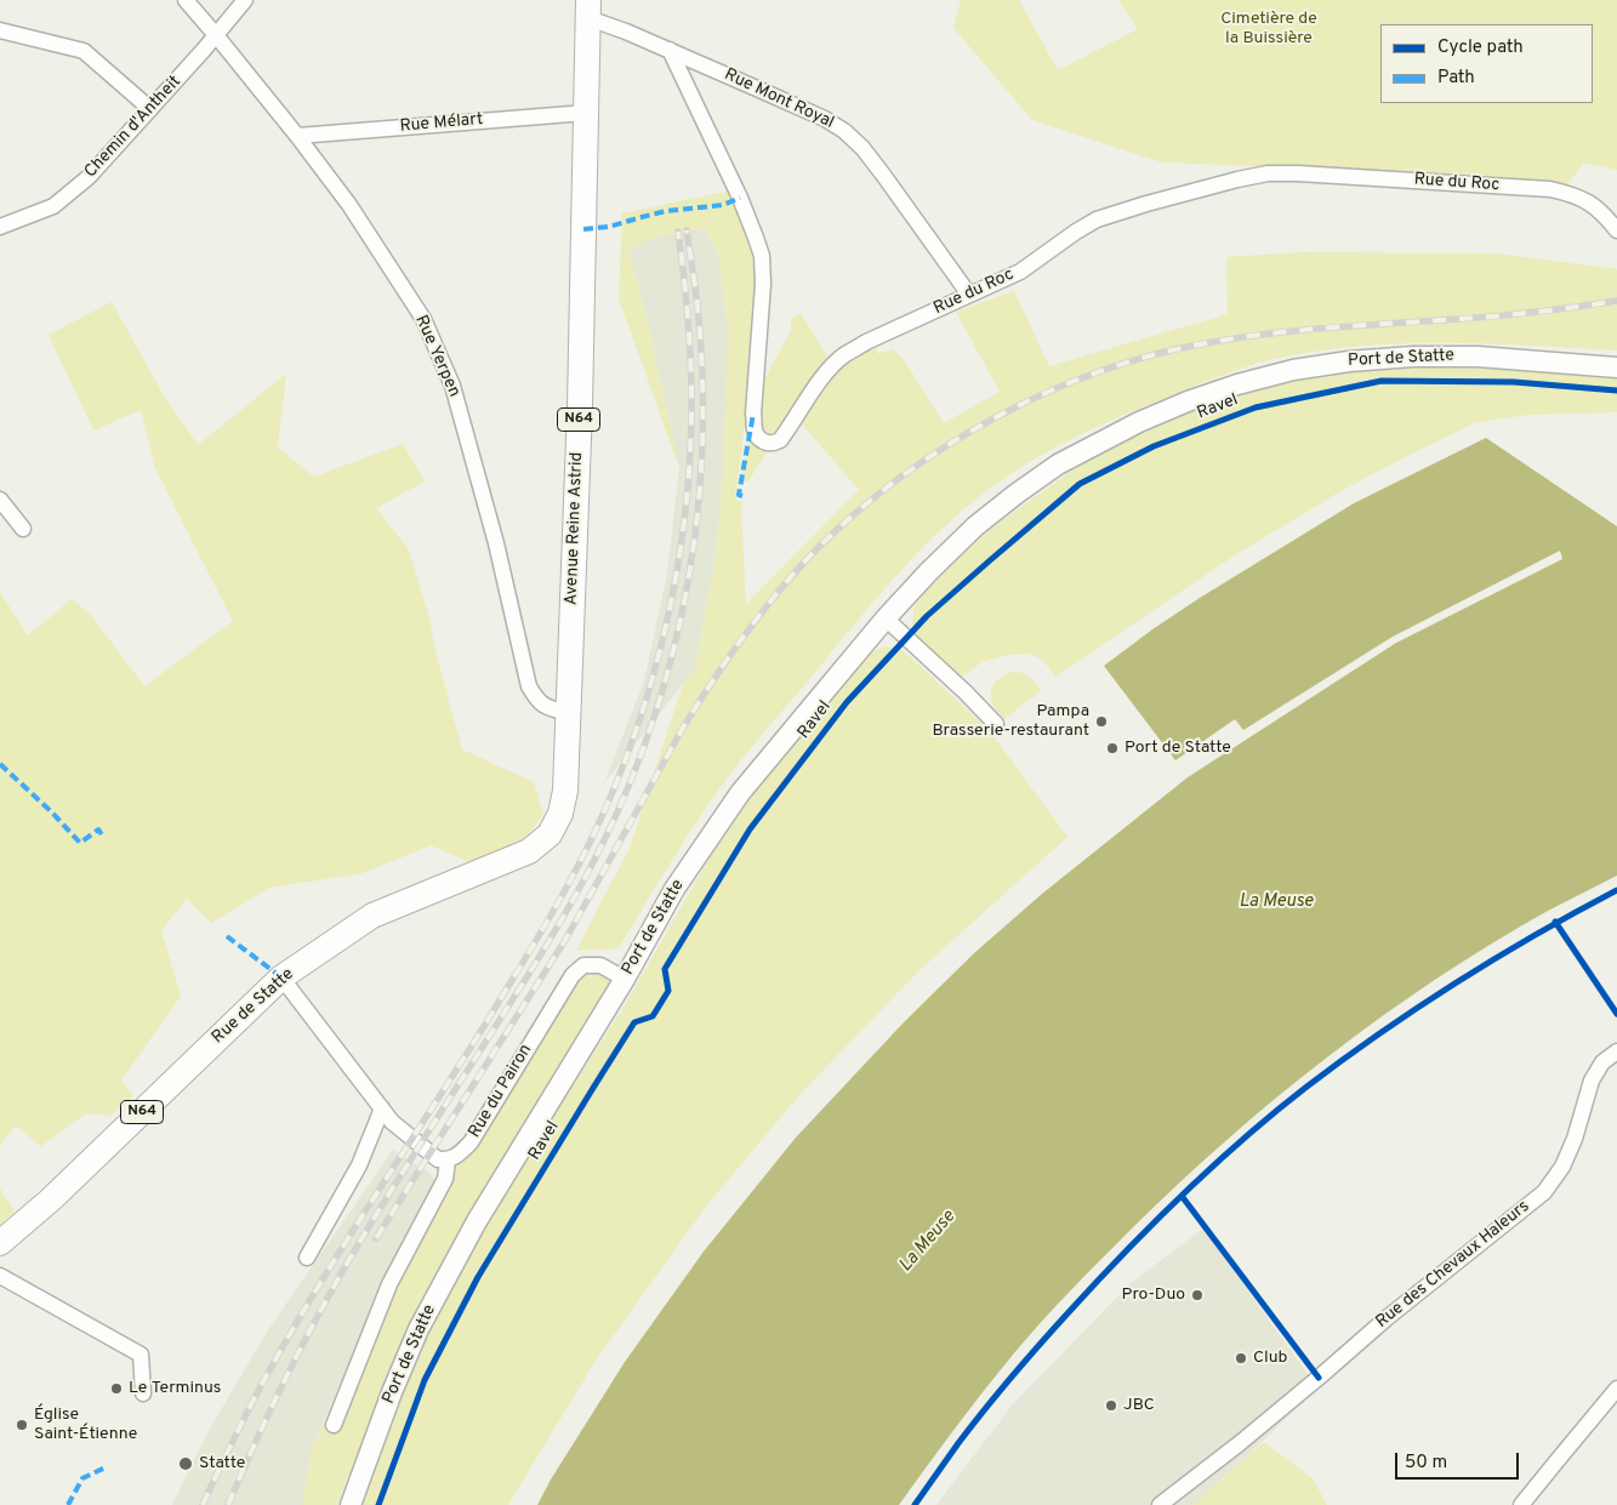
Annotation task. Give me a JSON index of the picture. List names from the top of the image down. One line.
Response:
{"streets":{"main road":["N64","Avenue Reine Astrid","Rue de Statte"],"street":["Rue Mont Royal","Rue Mélart","Chemin d'Antheit","Rue du Roc","Rue Yerpen","Port de Statte","Rue du Pairon","Rue des Chevaux Haleurs"],"cycle path":["Ravel"]},"crossings":[["Rue Mont Royal","Rue du Roc"],["Rue Mont Royal","Avenue Reine Astrid"],["Rue Mélart","Rue Yerpen"],["Rue Mélart","Avenue Reine Astrid"],["Chemin d'Antheit","Rue Yerpen"],["Rue Yerpen","Avenue Reine Astrid"],["Port de Statte","Rue du Pairon"],["Avenue Reine Astrid","Rue de Statte"]],"water":["La Meuse"],"parks":["Cimetière de la Buissière"],"places":["Pampa Brasserie-restaurant","Port de Statte","Pro-Duo","Club","Le Terminus","JBC","Église Saint-Étienne","Statte"],"legend":["Cycle path","Path"],"scale_bar":"50 m"}
